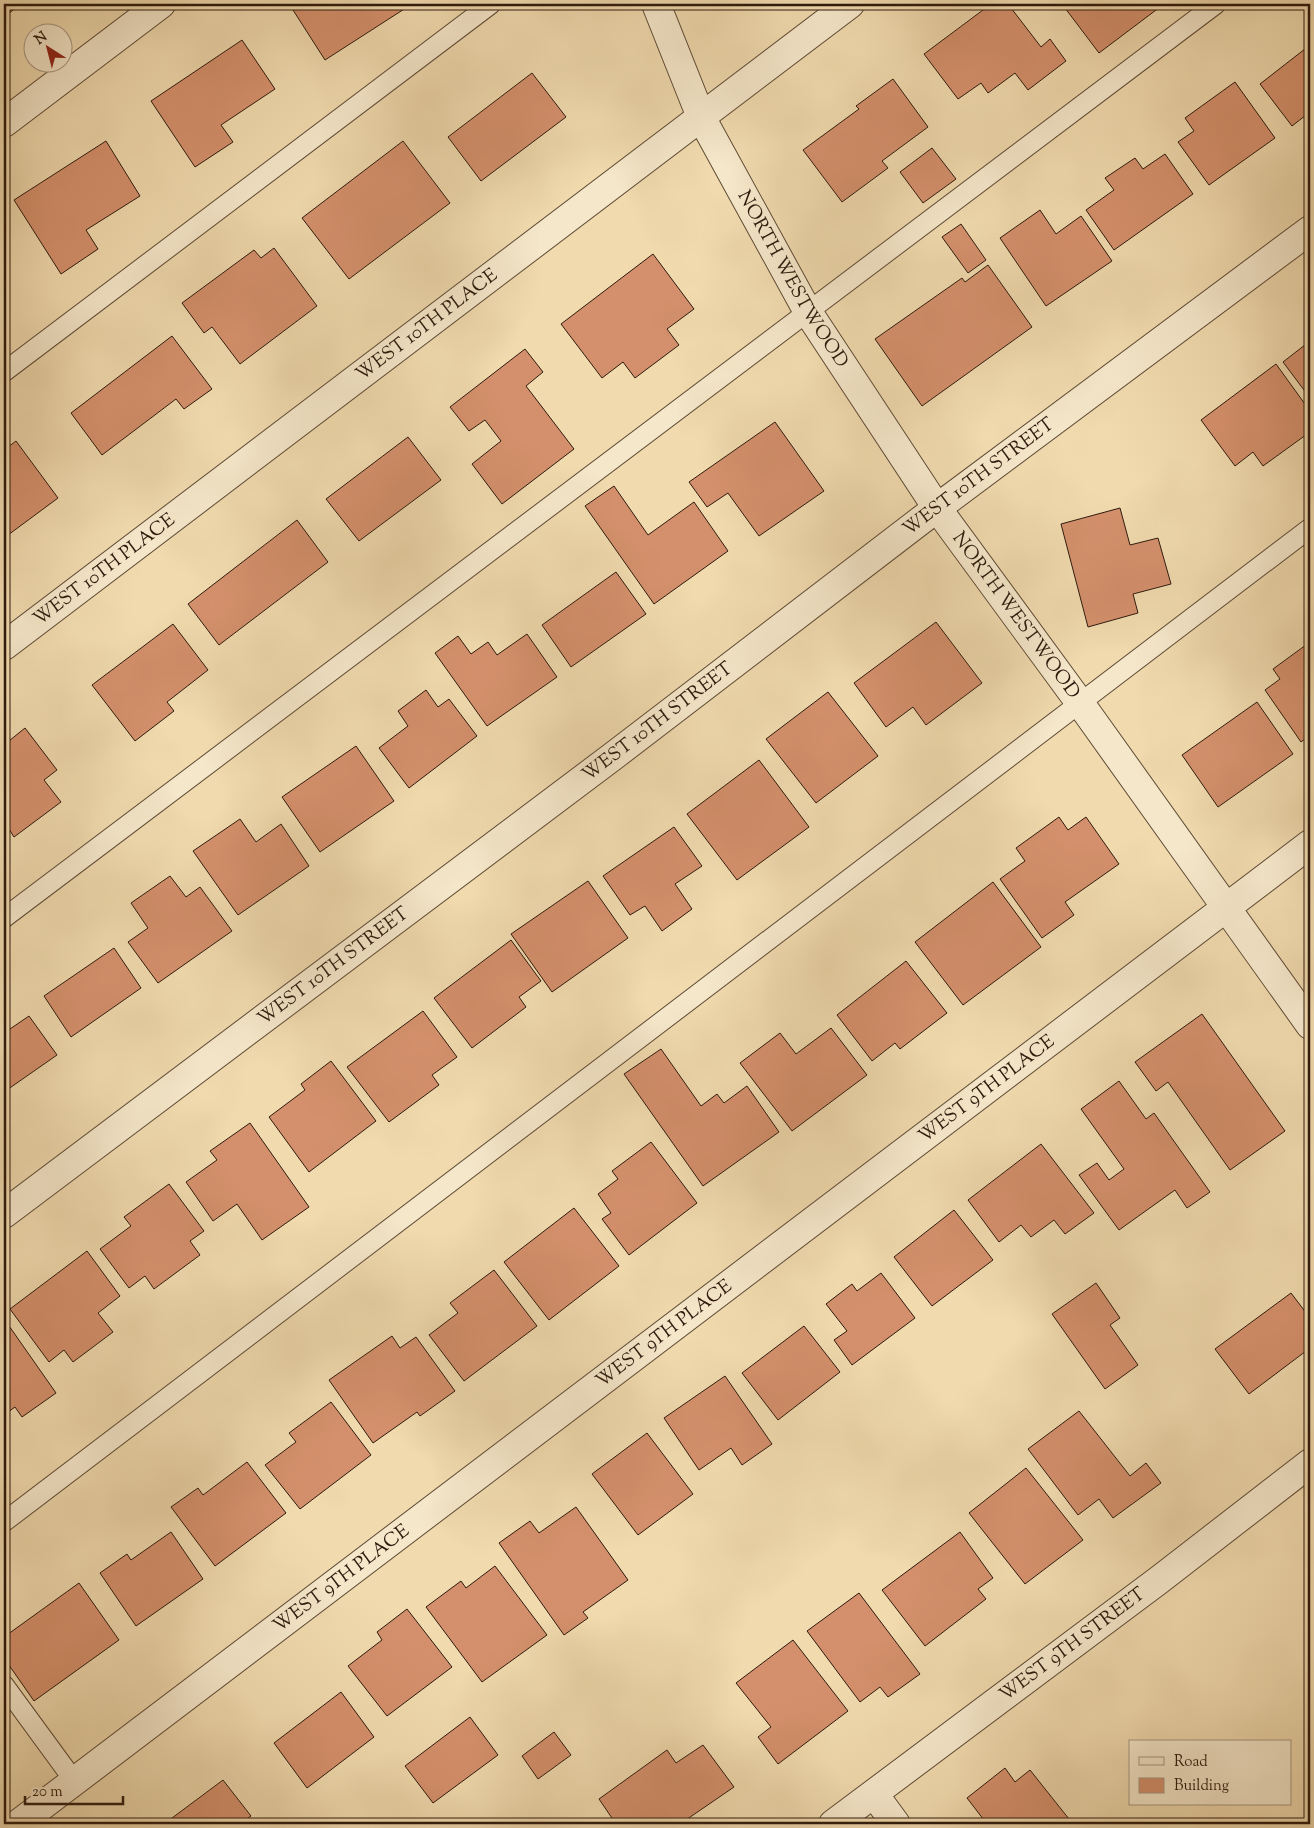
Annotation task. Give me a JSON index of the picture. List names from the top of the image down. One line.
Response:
{"streets":{"street":["NORTH WESTWOOD","WEST 10TH PLACE","WEST 10TH STREET","WEST 9TH PLACE","WEST 9TH STREET"]},"crossings":[["NORTH WESTWOOD","WEST 10TH PLACE"],["NORTH WESTWOOD","WEST 10TH STREET"],["NORTH WESTWOOD","WEST 9TH PLACE"]],"legend":["Road","Building"],"scale_bar":"20 m","north":"top left"}
